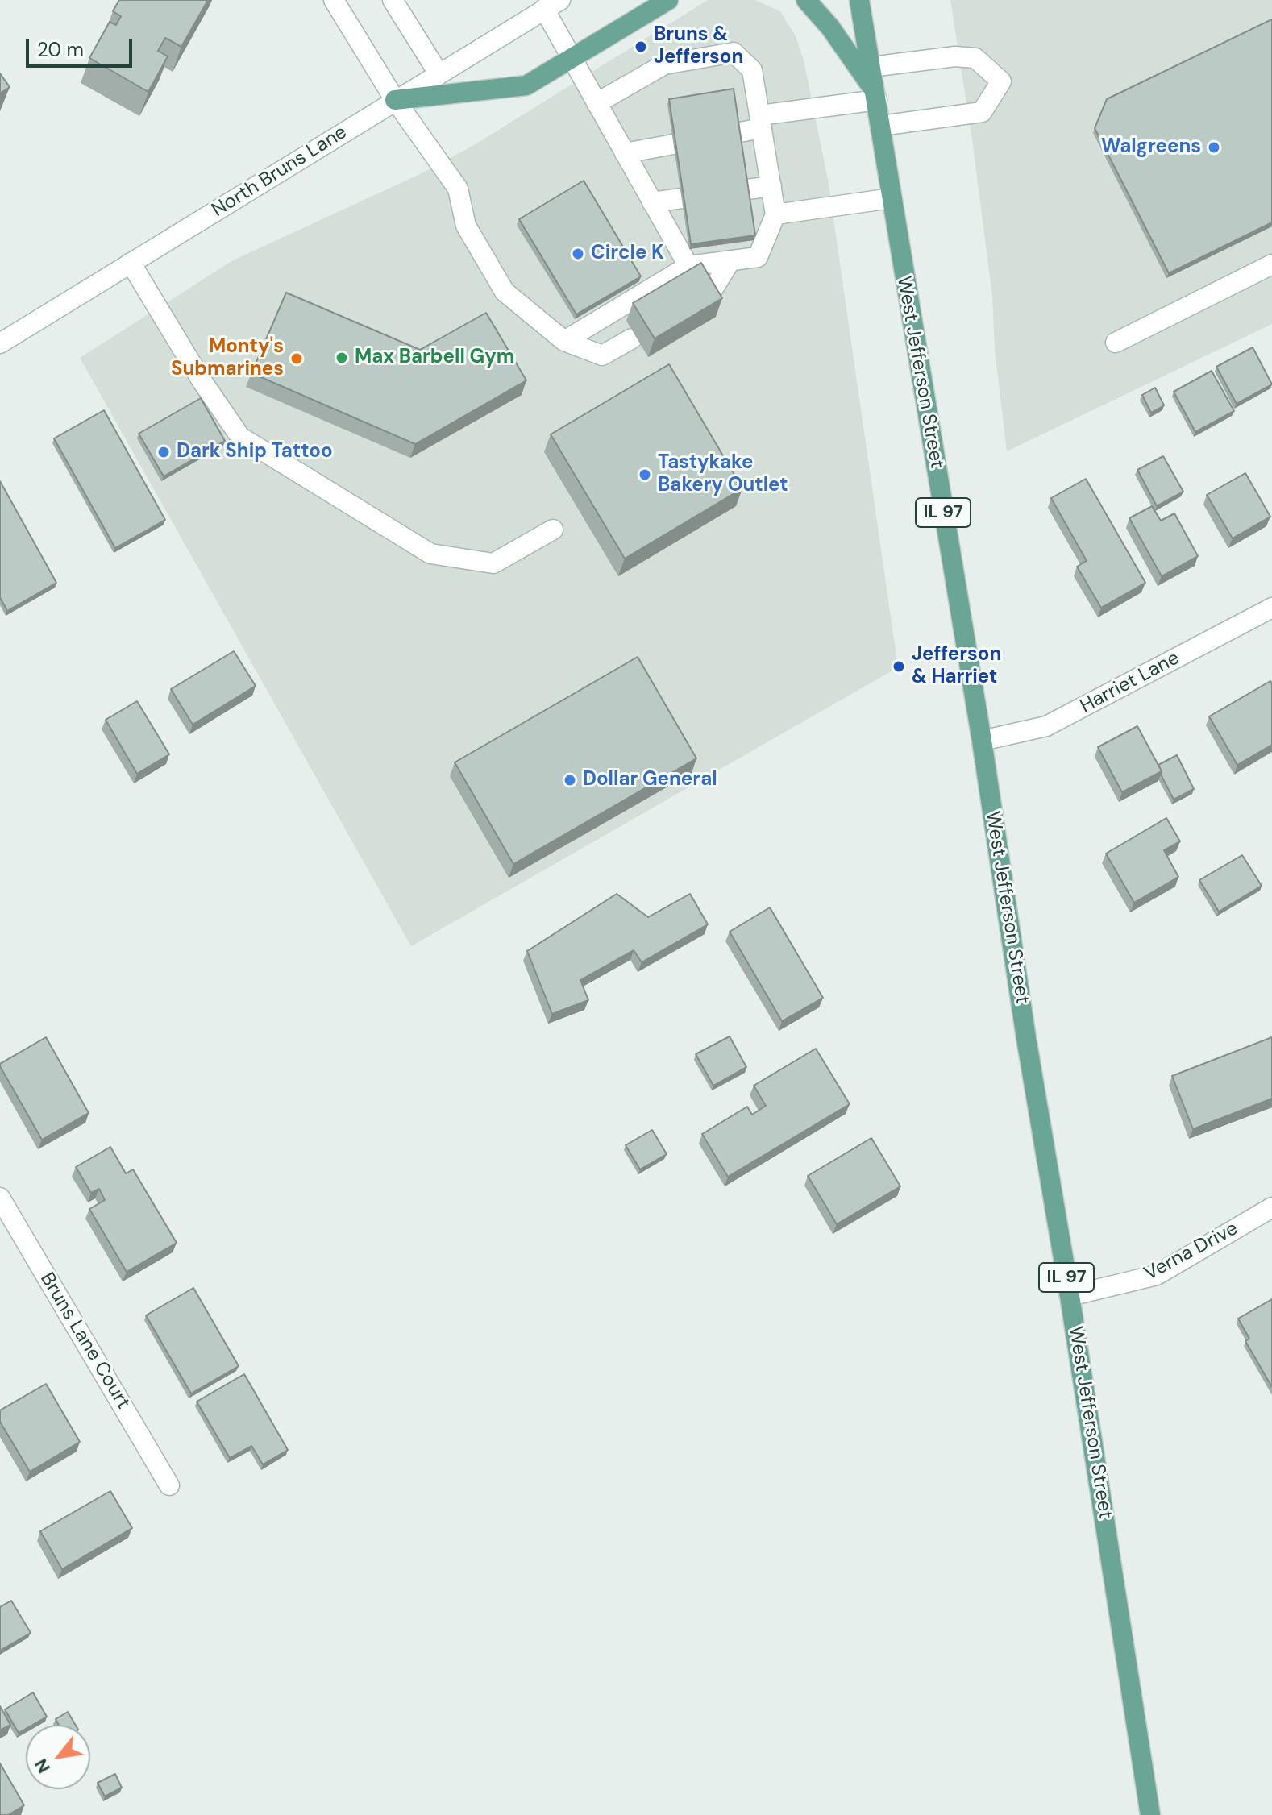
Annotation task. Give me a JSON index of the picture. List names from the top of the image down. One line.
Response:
{"streets":{"main road":["West Jefferson Street","IL 97"],"street":["North Bruns Lane","Harriet Lane","Verna Drive","Bruns Lane Court"]},"crossings":[["West Jefferson Street","Harriet Lane"],["West Jefferson Street","Verna Drive"]],"places":["Bruns & Jefferson","Walgreens","Circle K","Max Barbell Gym","Monty's Submarines","Dark Ship Tattoo","Tastykake Bakery Outlet","Jefferson & Harriet","Dollar General"],"scale_bar":"20 m","north":"bottom left"}
